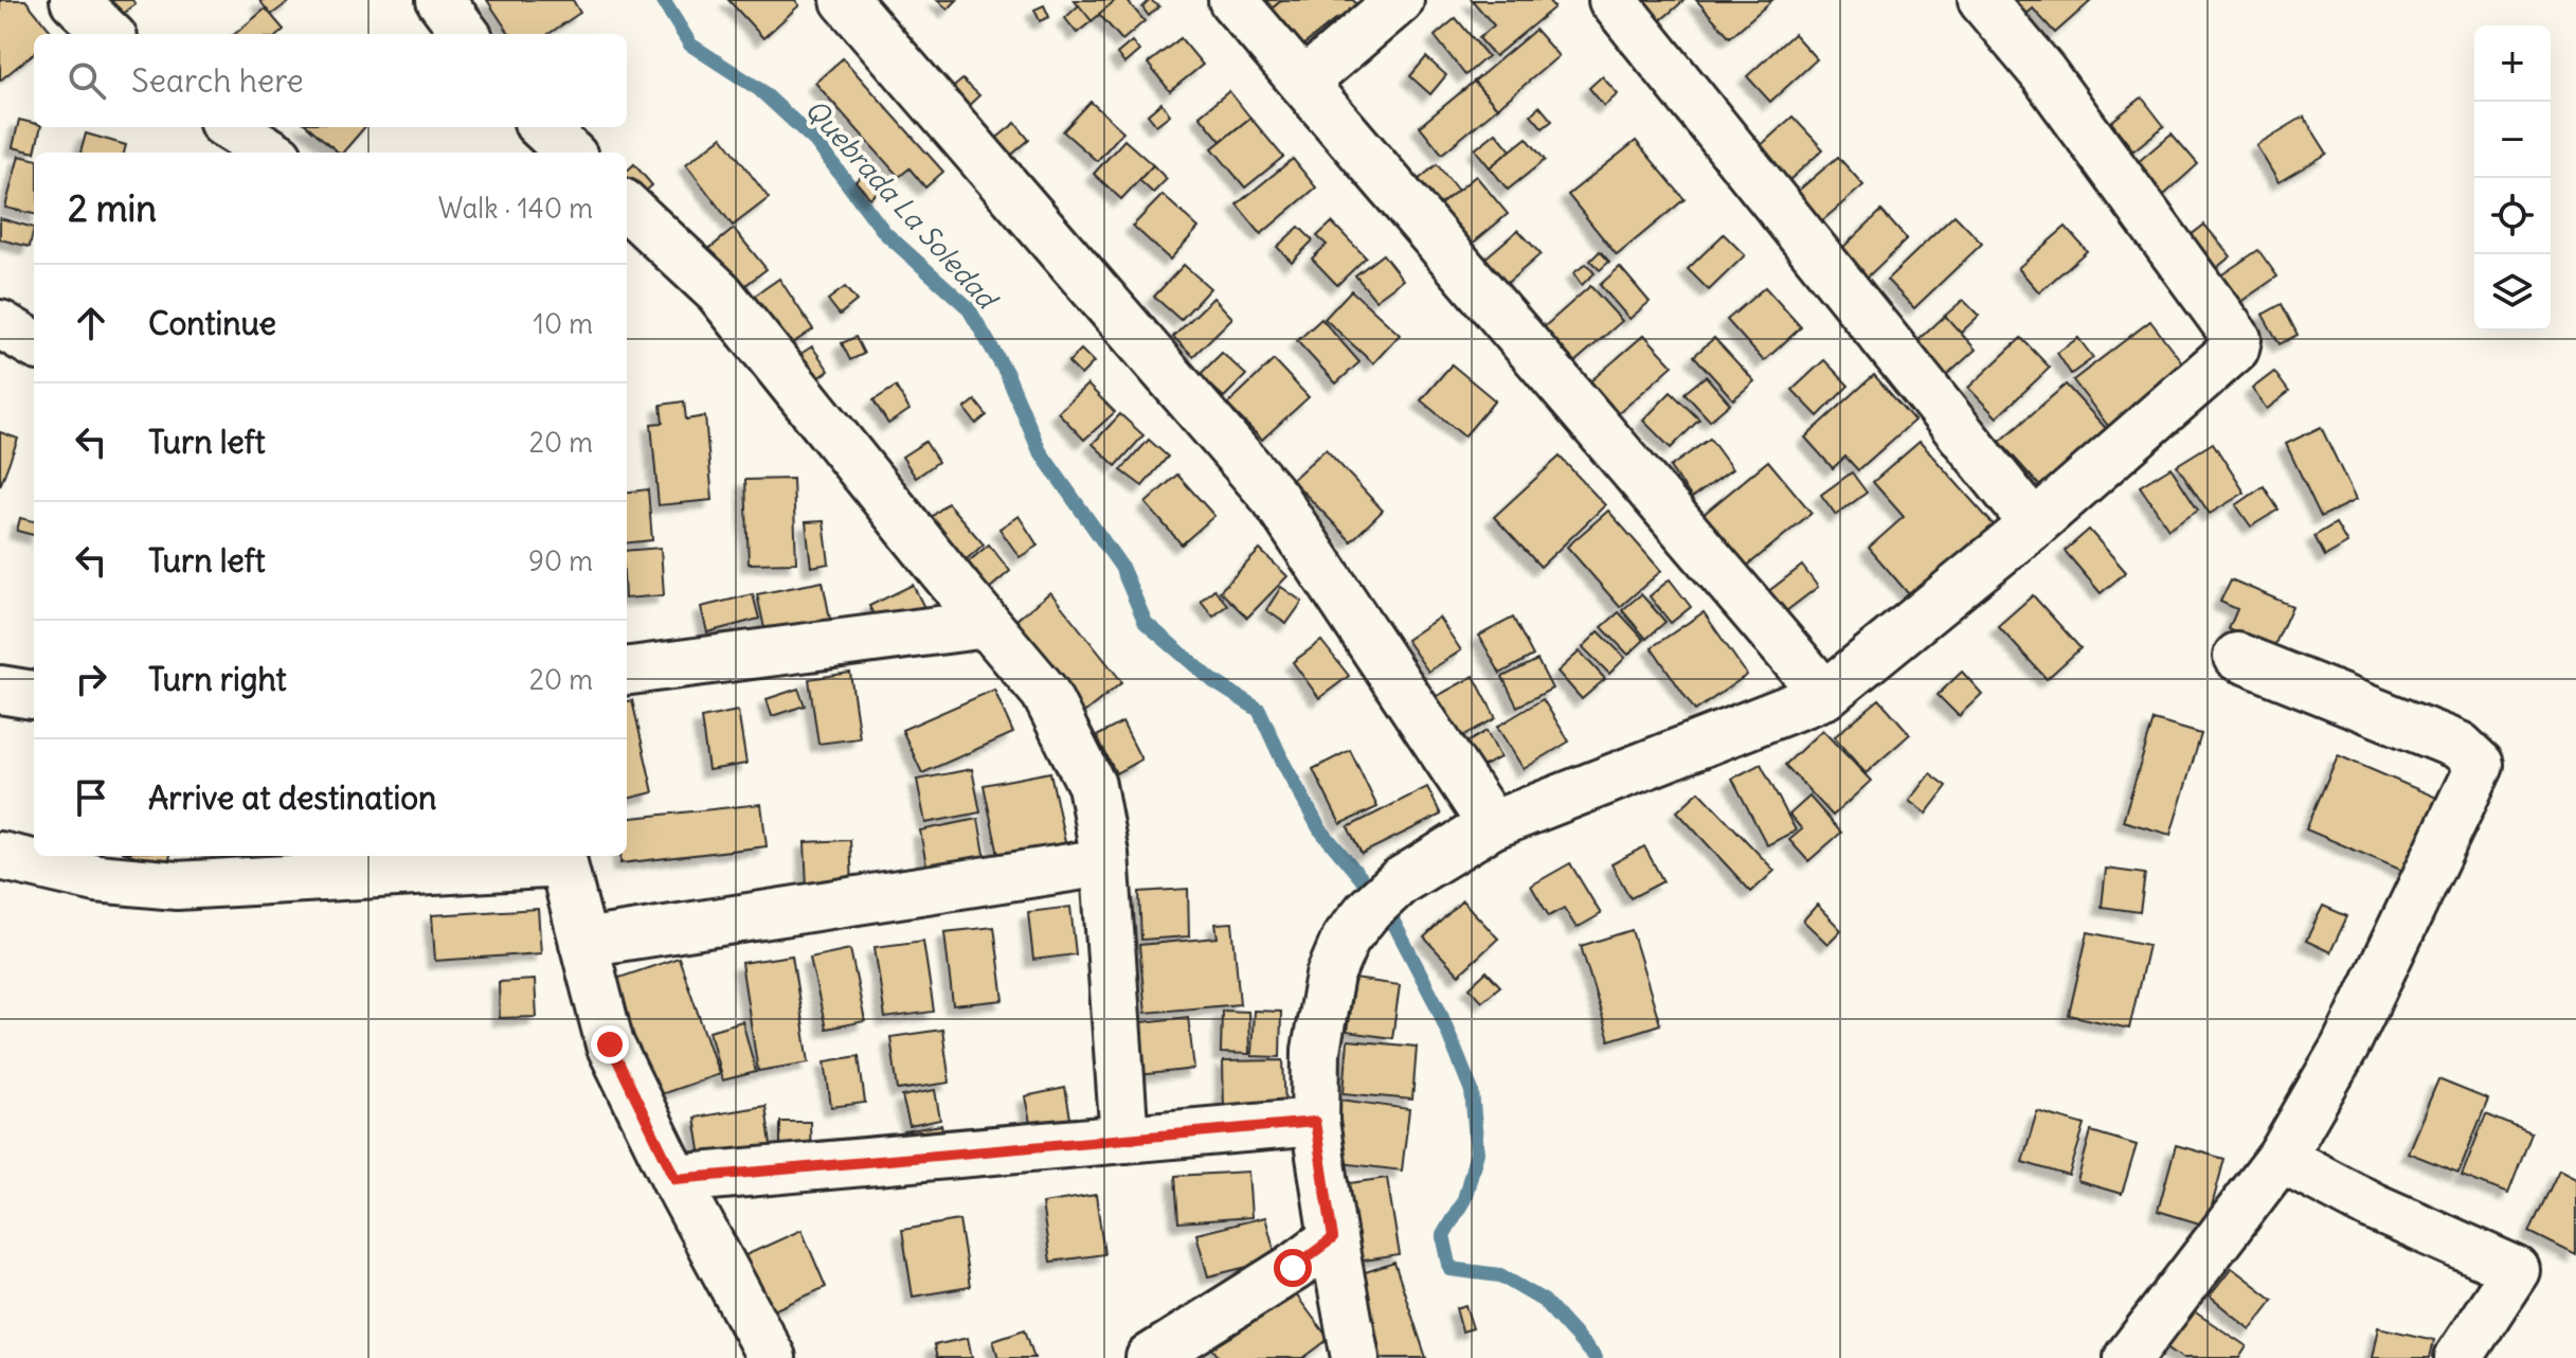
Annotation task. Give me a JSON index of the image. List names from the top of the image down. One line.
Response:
{"water":["Quebrada La Soledad"],"page":{"map_buttons":["+","−"],"search":"Search here","heading":["2 min","Walk · 140 m"],"list":[["Continue","10 m"],["Turn left","20 m"],["Turn left","90 m"],["Turn right","20 m"],"Arrive at destination"]}}
